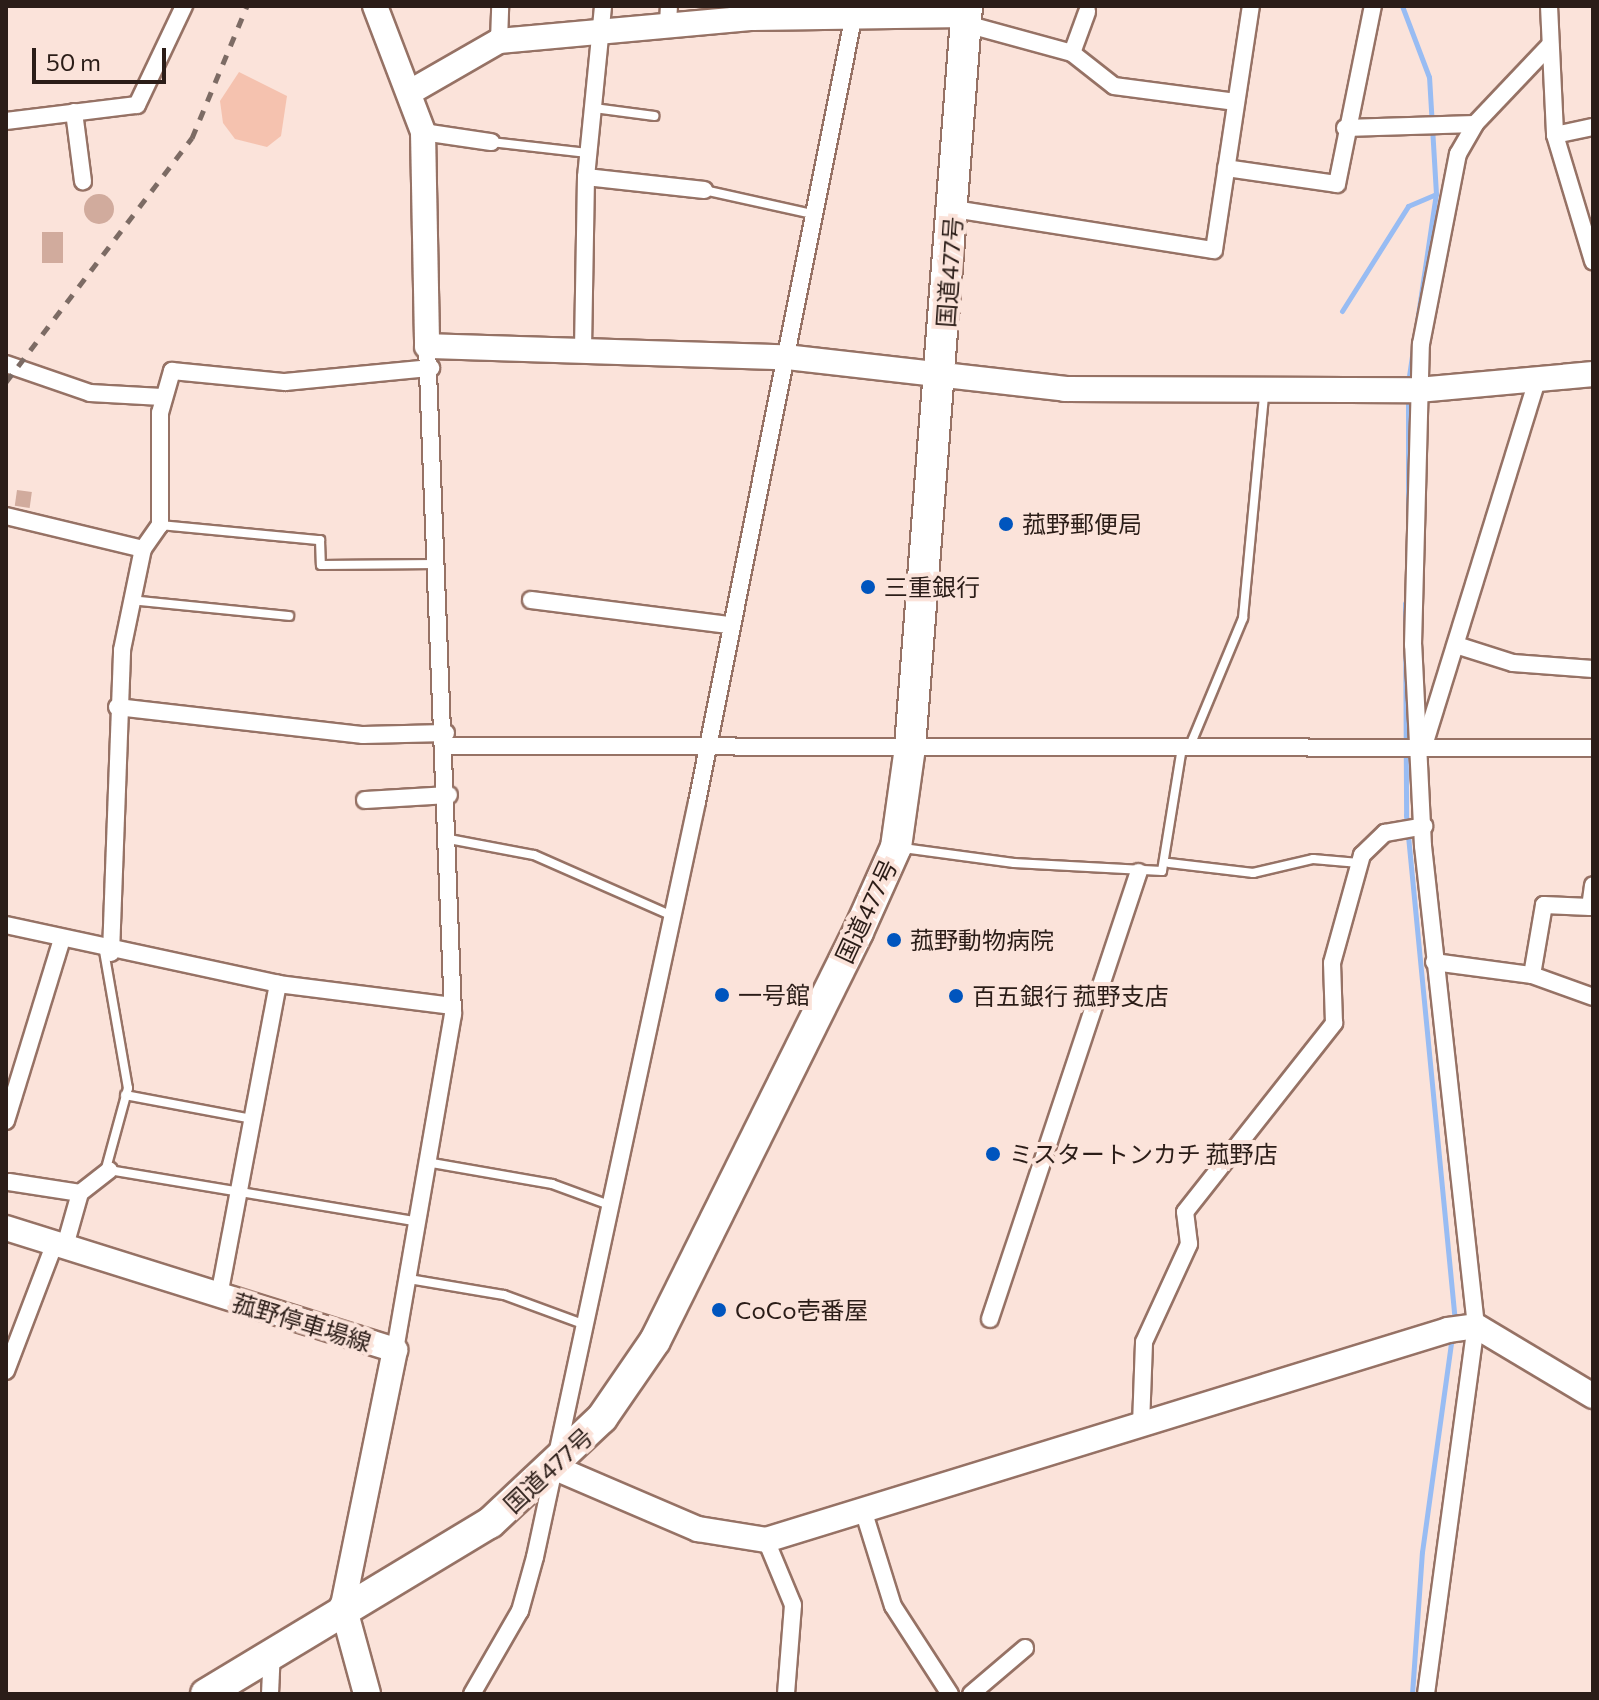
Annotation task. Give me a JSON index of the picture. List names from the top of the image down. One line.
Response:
{"streets":{"highway":["国道477号"],"street":["菰野停車場線"]},"crossings":[["国道477号","菰野停車場線"]],"places":["菰野郵便局","三重銀行","菰野動物病院","一号館","百五銀行 菰野支店","ミスタートンカチ 菰野店","CoCo壱番屋"],"scale_bar":"50 m"}
